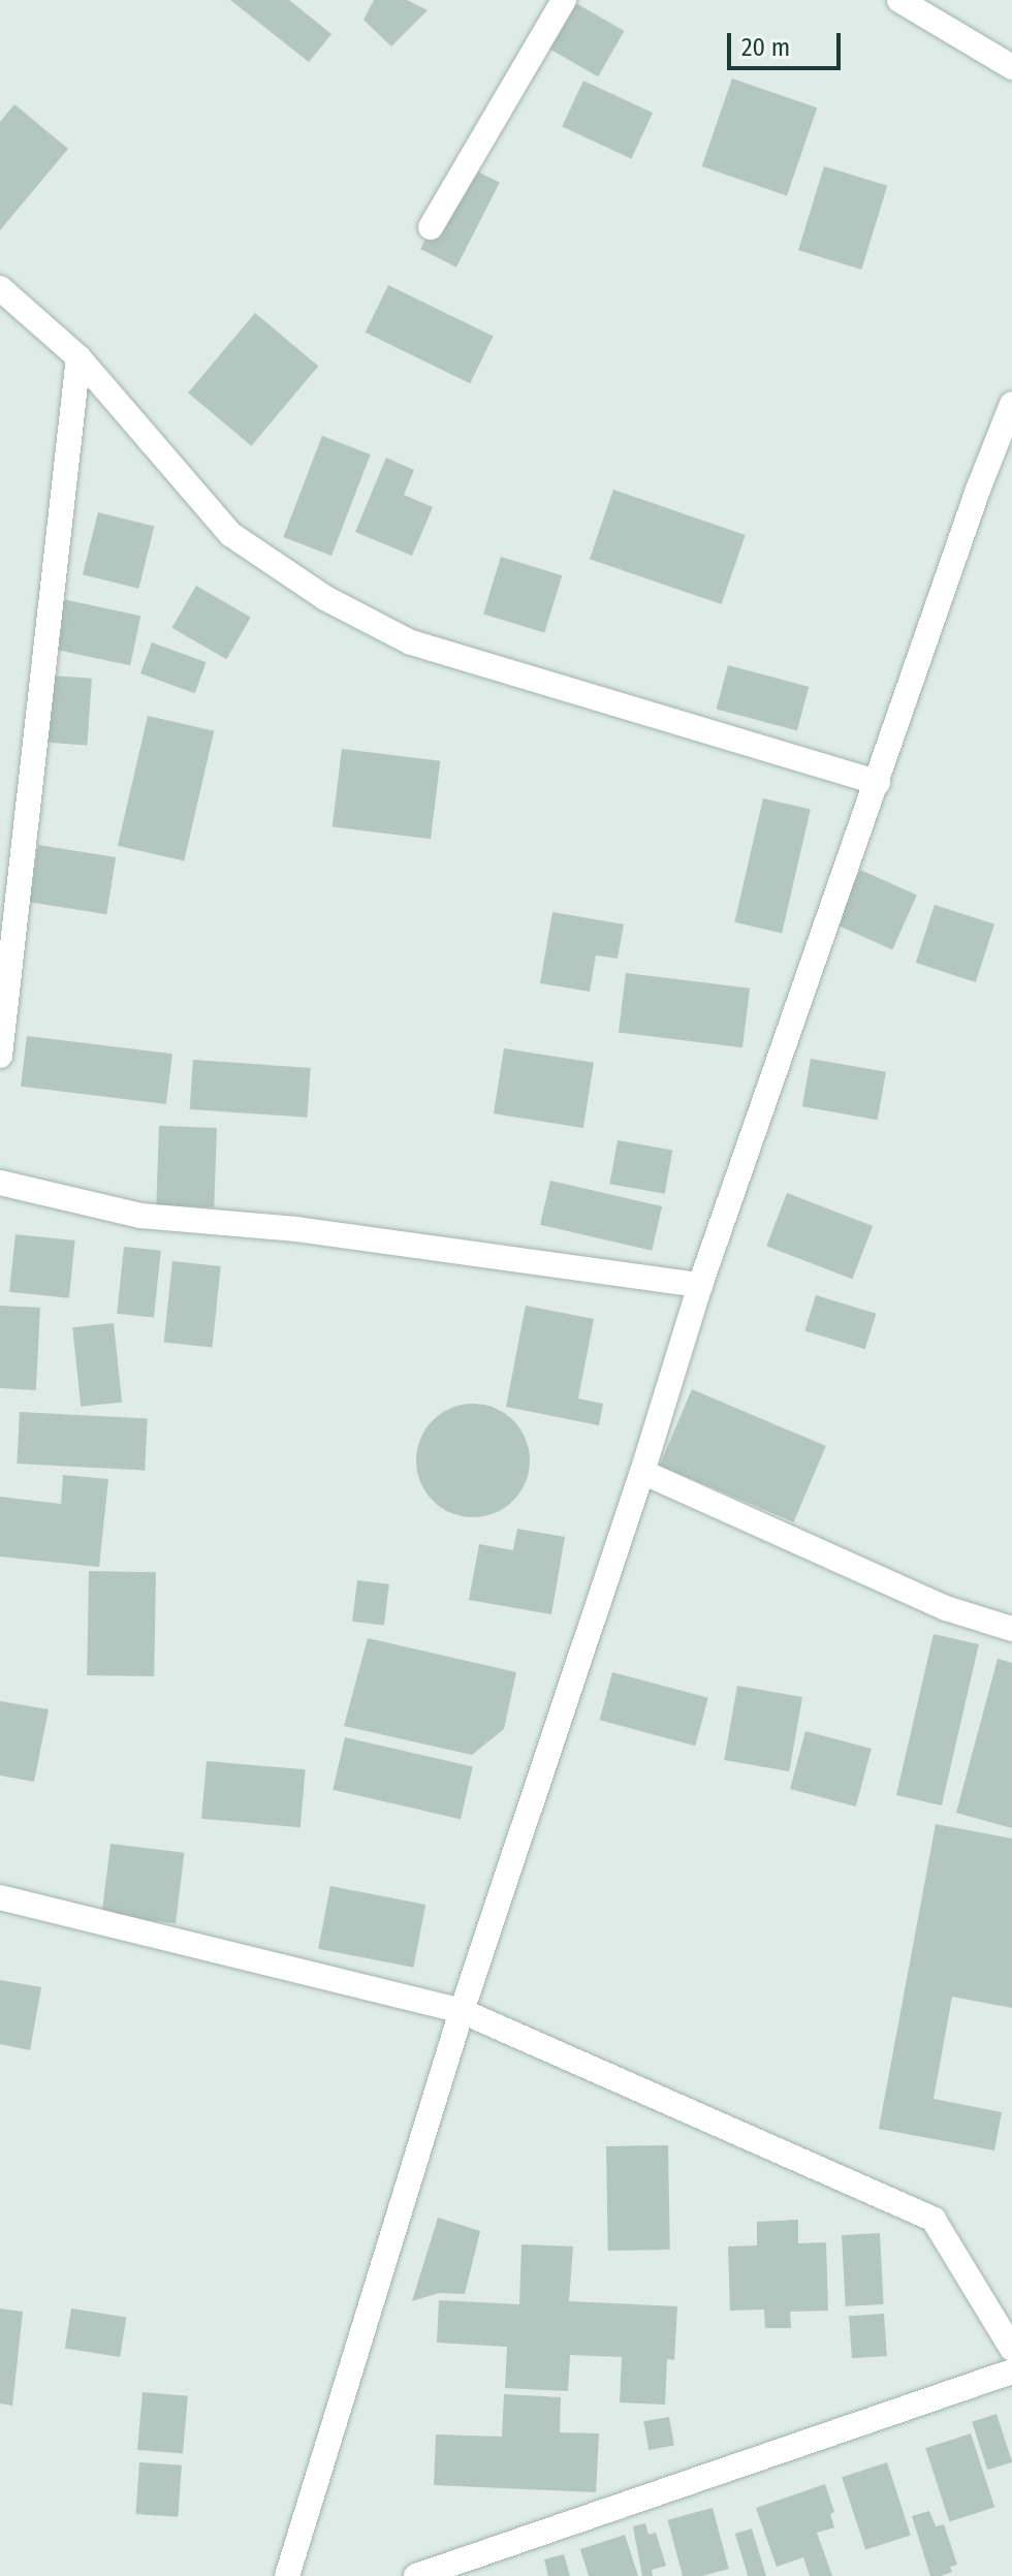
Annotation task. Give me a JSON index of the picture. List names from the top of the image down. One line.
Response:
{"scale_bar":"20 m"}
